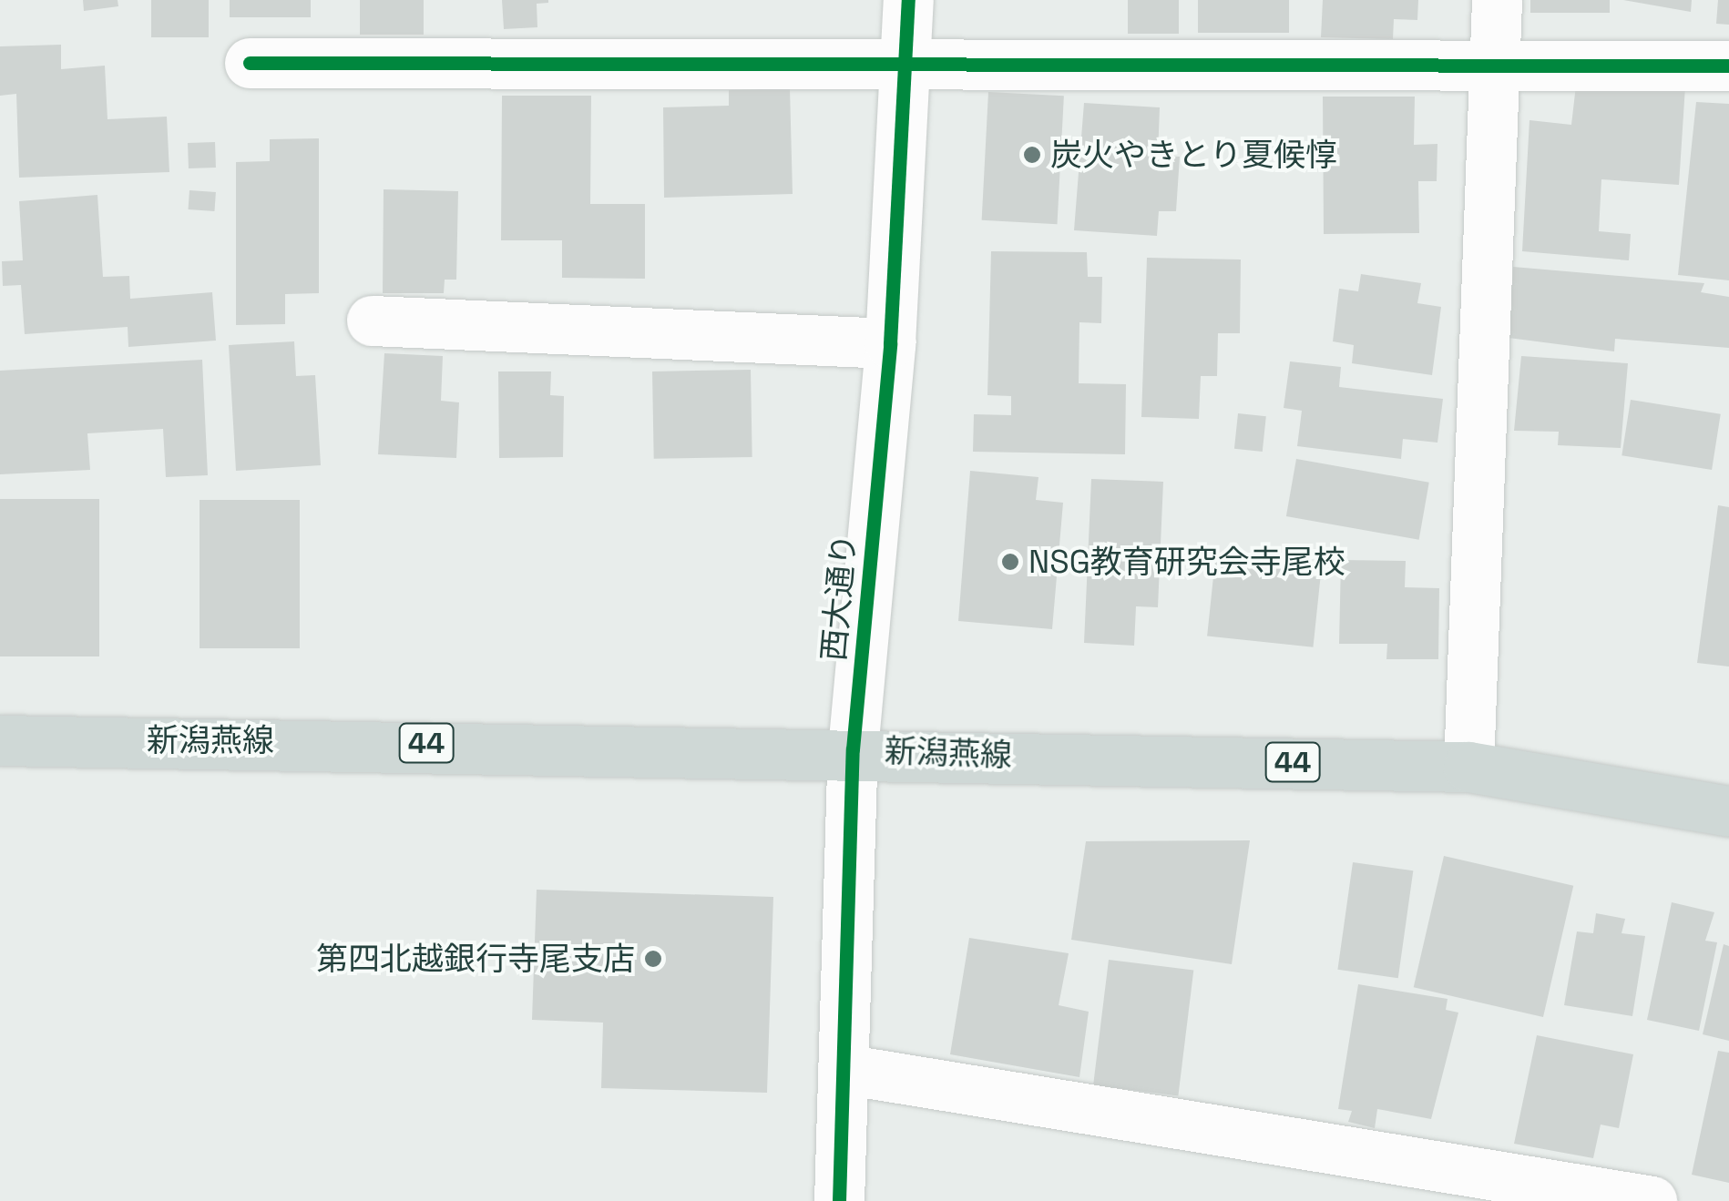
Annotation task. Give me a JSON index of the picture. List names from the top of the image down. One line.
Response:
{"streets":{"main road":["新潟燕線","44"],"street":["西大通り"]},"crossings":[["西大通り","新潟燕線"]],"places":["炭火やきとり夏候惇","NSG教育研究会寺尾校","第四北越銀行寺尾支店"]}
